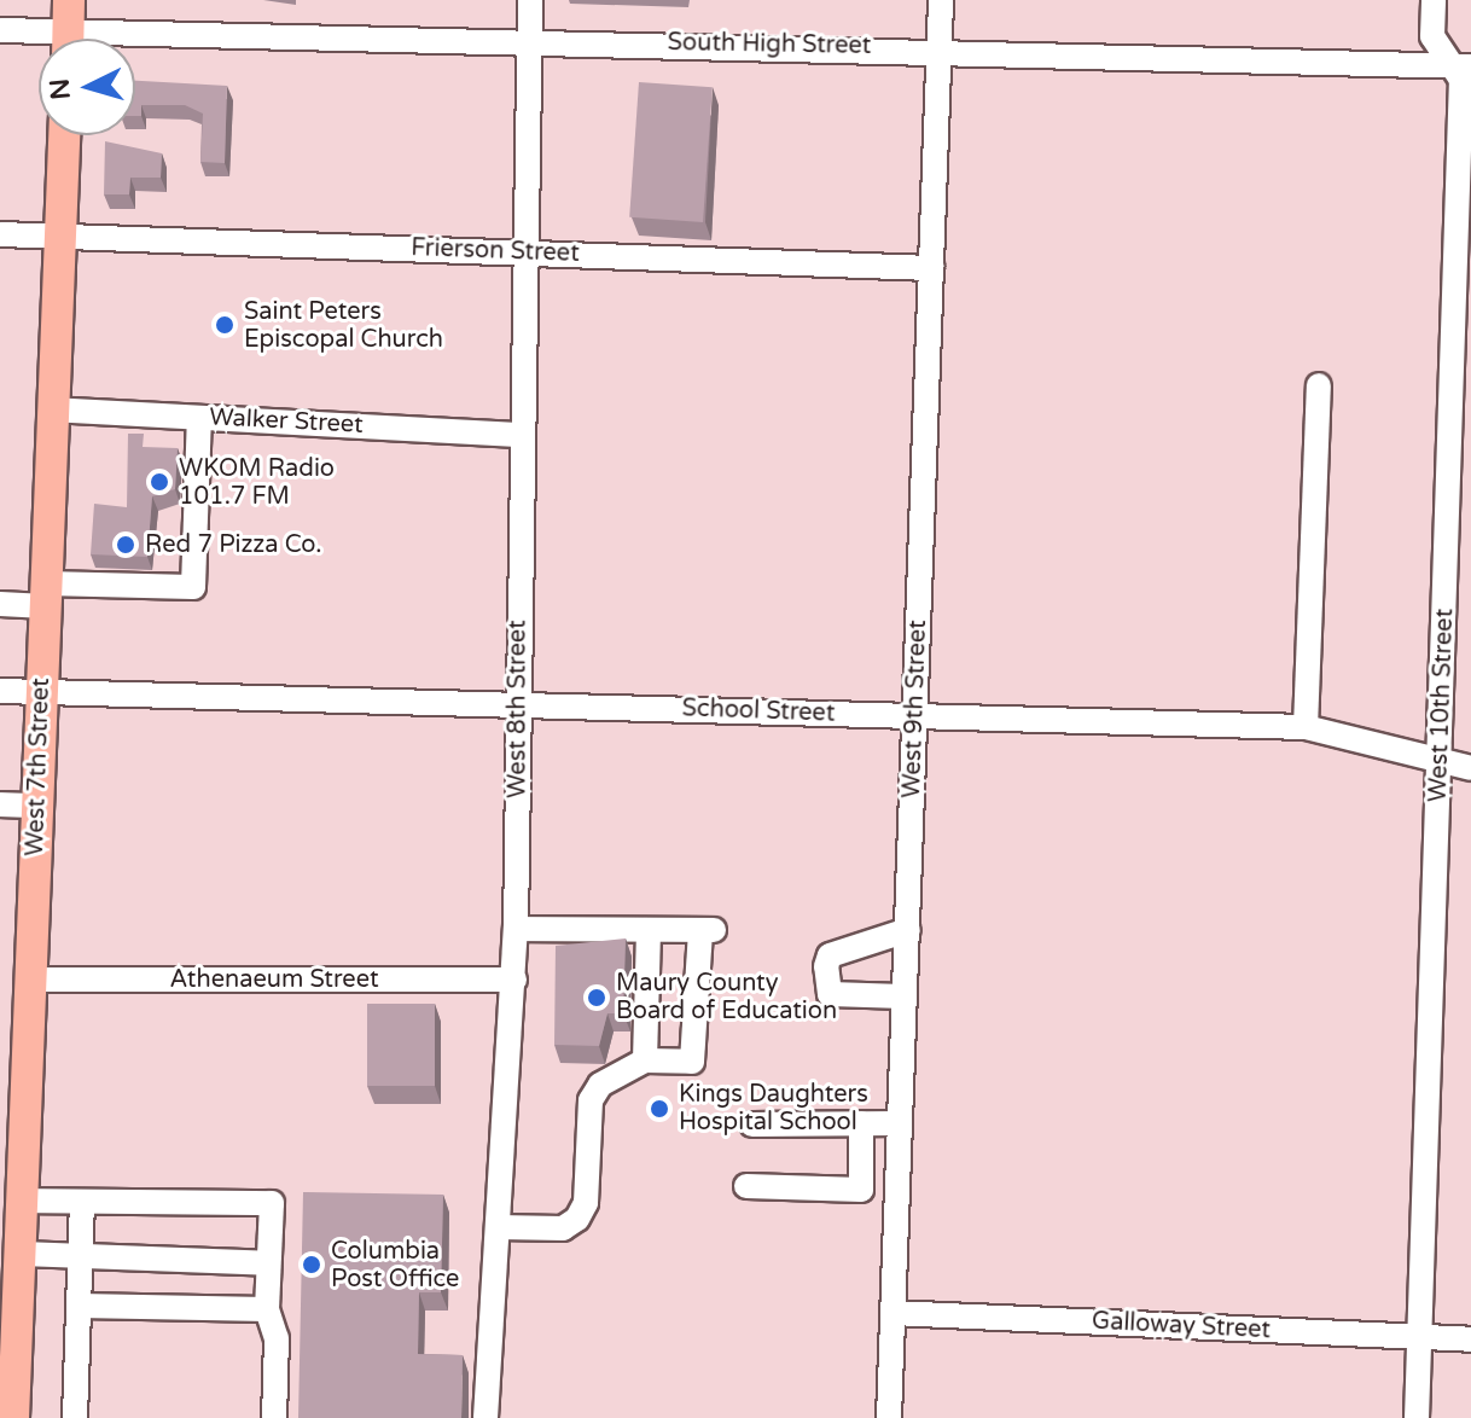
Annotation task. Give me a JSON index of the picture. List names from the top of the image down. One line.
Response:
{"streets":{"main road":["West 7th Street"],"street":["South High Street","Frierson Street","Walker Street","West 10th Street","West 8th Street","West 9th Street","School Street","Athenaeum Street","Galloway Street"]},"crossings":[["South High Street","West 10th Street"],["South High Street","West 8th Street"],["South High Street","West 9th Street"],["Frierson Street","West 8th Street"],["Frierson Street","West 9th Street"],["Frierson Street","West 7th Street"],["Walker Street","West 8th Street"],["Walker Street","West 7th Street"],["West 10th Street","School Street"],["West 10th Street","Galloway Street"],["West 8th Street","School Street"],["West 8th Street","Athenaeum Street"],["West 9th Street","School Street"],["West 9th Street","Galloway Street"],["School Street","West 7th Street"],["West 7th Street","Athenaeum Street"]],"places":["Saint Peters Episcopal Church","WKOM Radio 101.7 FM","Red 7 Pizza Co.","Maury County Board of Education","Kings Daughters Hospital School","Columbia Post Office"],"north":"left"}
